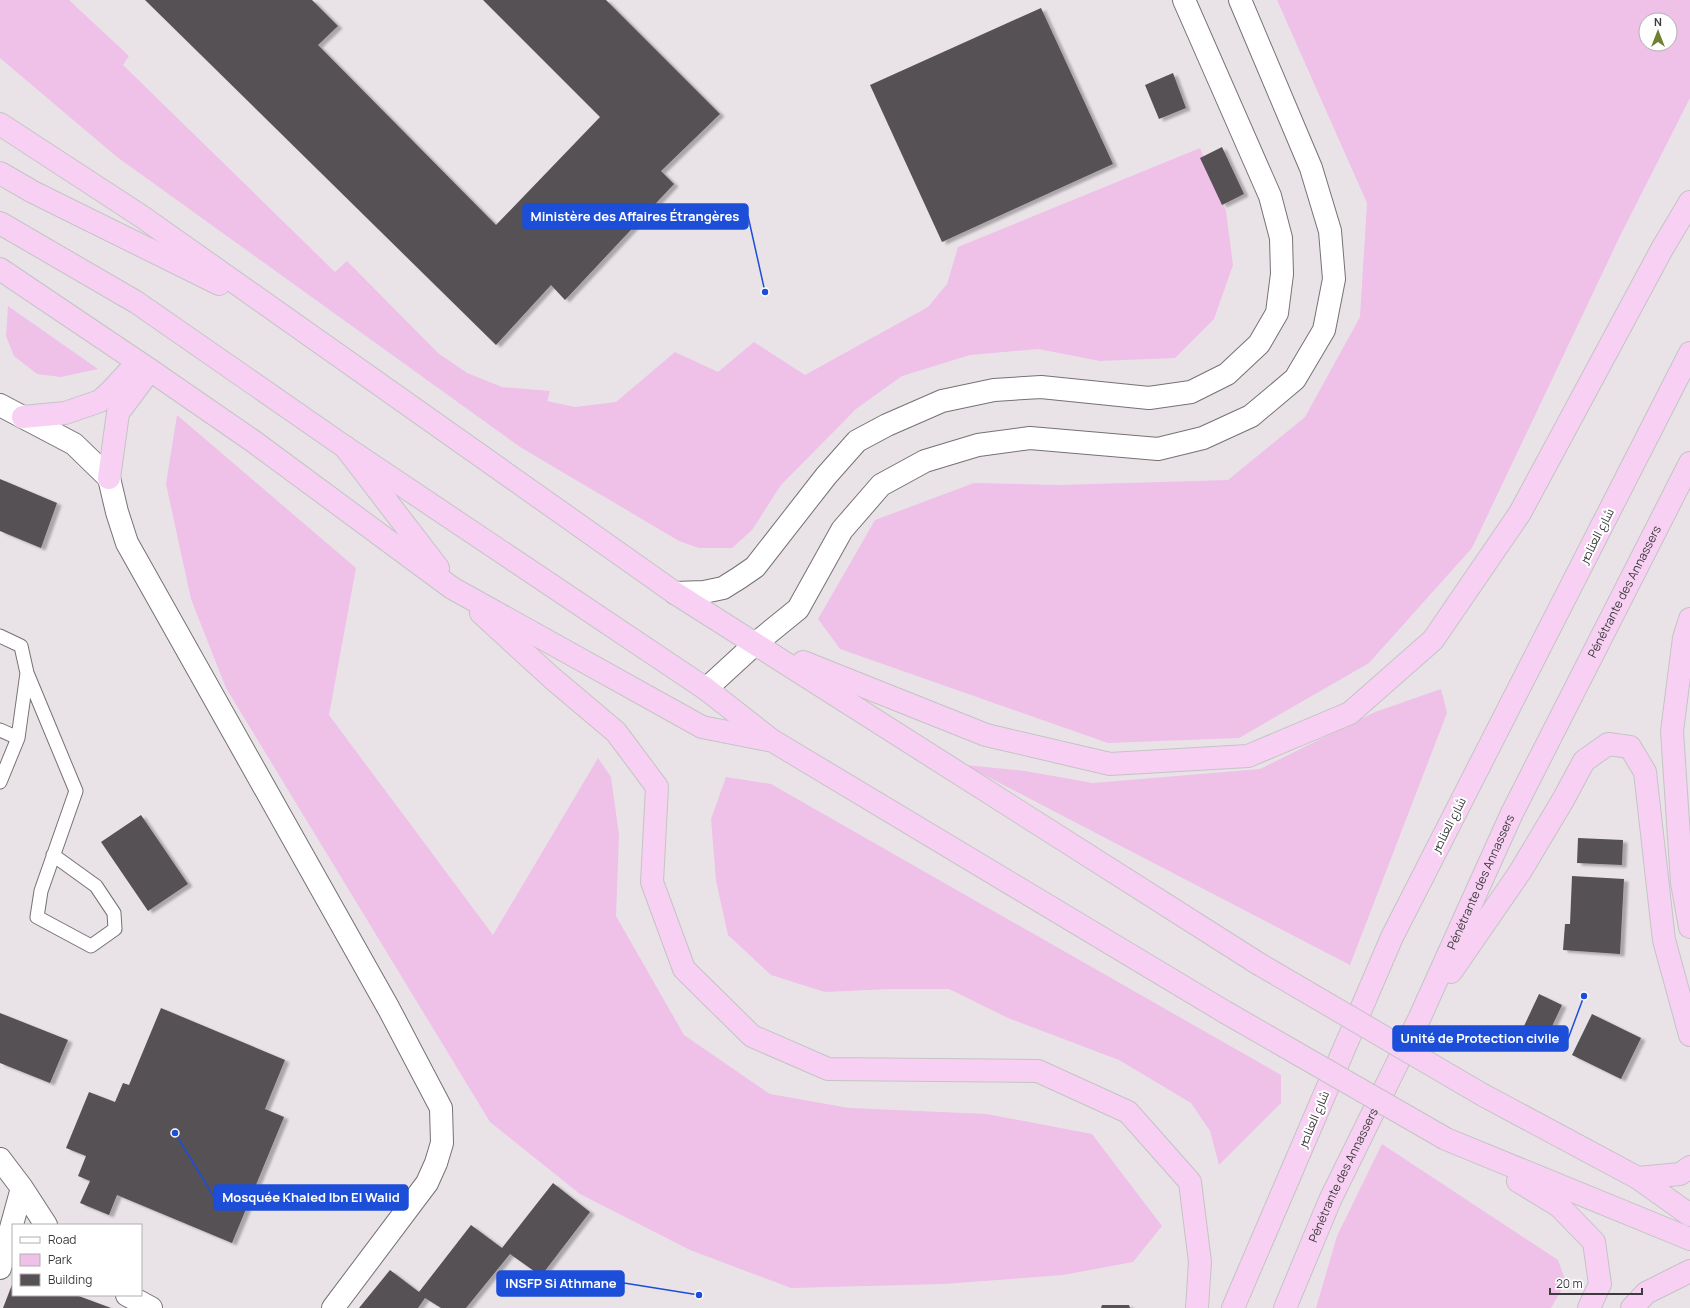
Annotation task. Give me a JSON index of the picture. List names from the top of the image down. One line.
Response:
{"streets":{"highway":["شارع العناصر","Pénétrante des Annassers"]},"places":["Ministère des Affaires Étrangères","Unité de Protection civile","Mosquée Khaled Ibn El Walid","INSFP Si Athmane"],"legend":["Road","Park","Building"],"scale_bar":"20 m","north":"top"}
